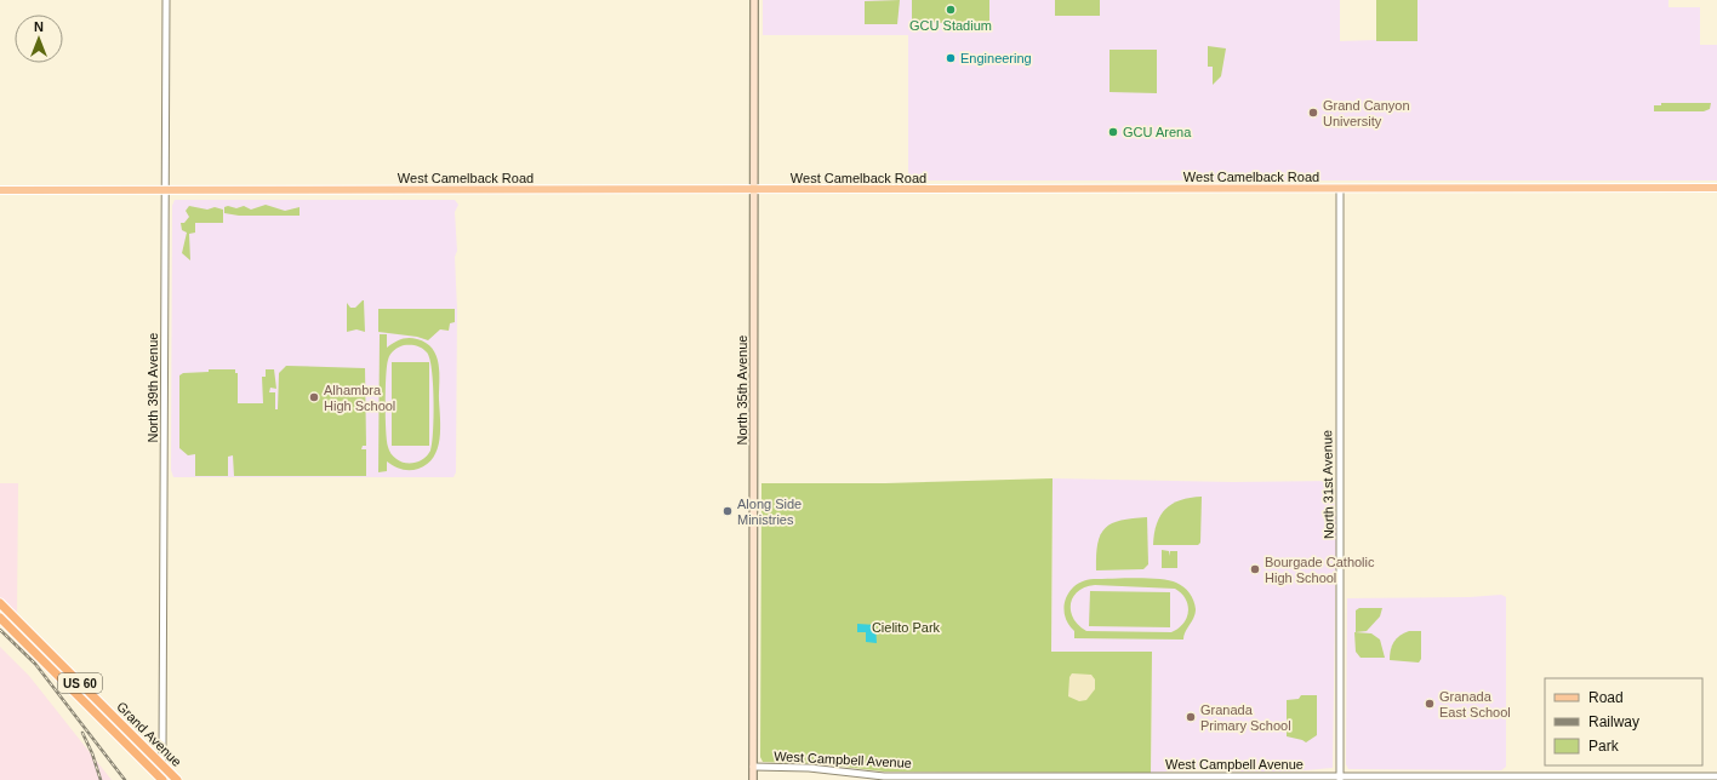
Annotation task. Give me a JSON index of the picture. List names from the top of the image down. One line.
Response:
{"streets":{"highway":["US 60","Grand Avenue"],"main road":["West Camelback Road","North 35th Avenue"],"street":["North 39th Avenue","North 31st Avenue","West Campbell Avenue"]},"crossings":[["West Camelback Road","North 39th Avenue"],["West Camelback Road","North 35th Avenue"],["West Camelback Road","North 31st Avenue"],["North 39th Avenue","Grand Avenue"],["North 35th Avenue","West Campbell Avenue"],["North 31st Avenue","West Campbell Avenue"]],"parks":["Cielito Park"],"places":["GCU Stadium","Engineering","Grand Canyon University","GCU Arena","Alhambra High School","Along Side Ministries","Bourgade Catholic High School","Granada East School","Granada Primary School"],"legend":["Road","Railway","Park"],"north":"top"}
